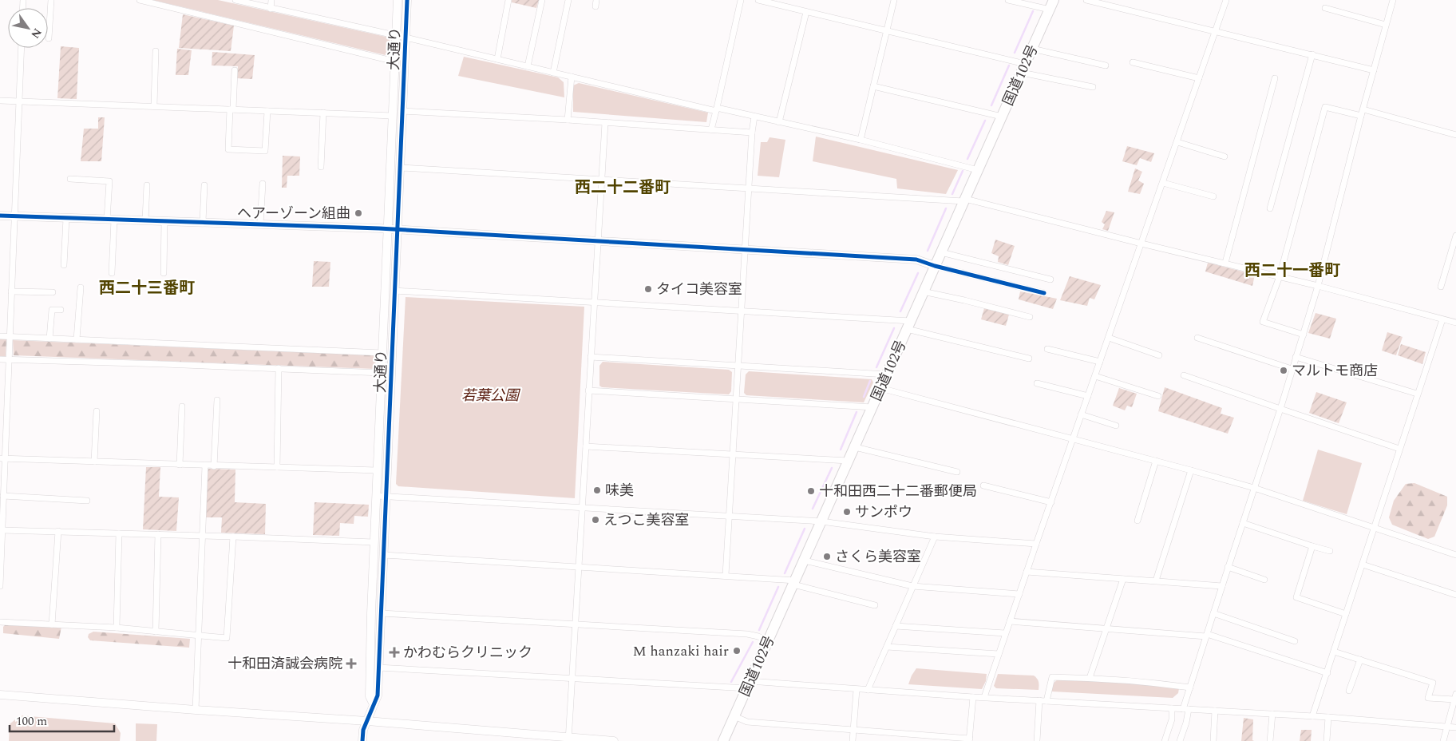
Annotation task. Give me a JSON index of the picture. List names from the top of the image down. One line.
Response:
{"streets":{"highway":["国道102号"],"street":["大通り"]},"districts":["西二十二番町","西二十一番町","西二十三番町"],"parks":["若葉公園"],"places":{"other":["ヘアーゾーン組曲","タイコ美容室","マルトモ商店","味美","十和田西二十二番郵便局","サンポウ","えつこ美容室","さくら美容室","M hanzaki hair"],"health":["かわむらクリニック","十和田済誠会病院"]},"scale_bar":"100 m","north":"bottom right"}
